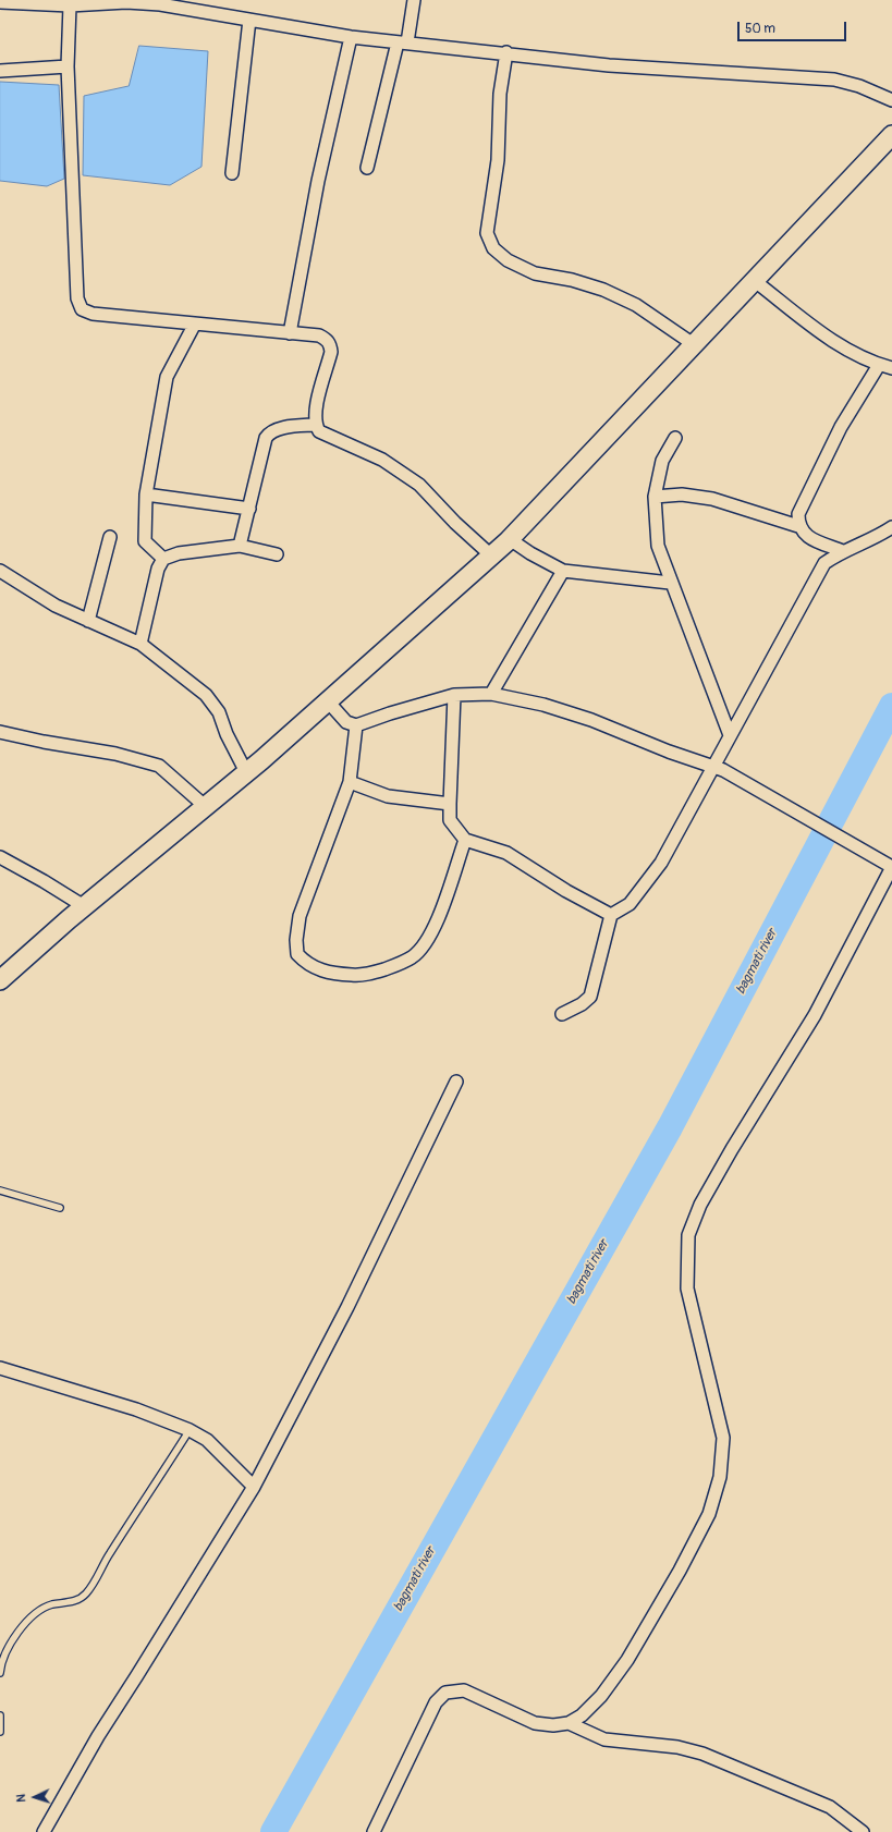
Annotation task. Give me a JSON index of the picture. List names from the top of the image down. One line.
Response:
{"water":["bagmati river"],"scale_bar":"50 m","north":"left"}
